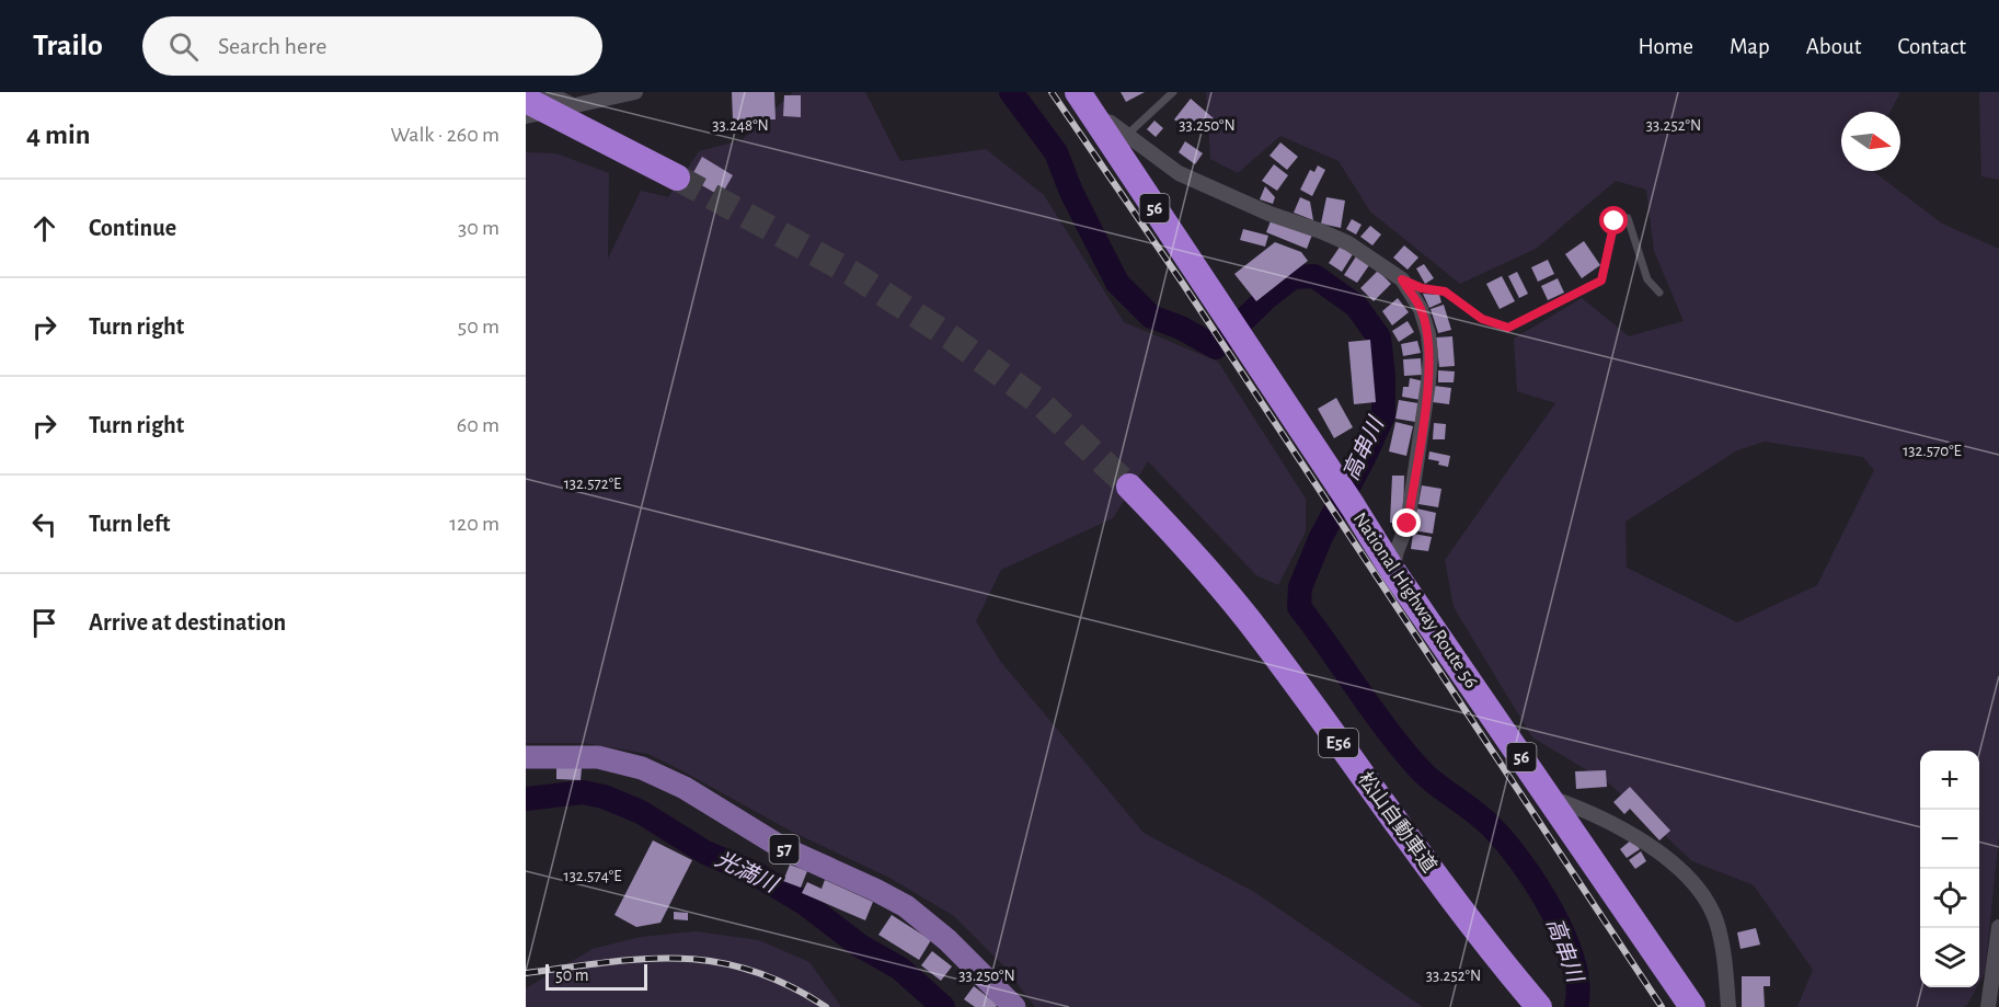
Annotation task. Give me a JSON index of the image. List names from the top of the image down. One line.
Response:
{"streets":{"highway":["56","National Highway Route 56","E56","松山自動車道"],"main road":["57"]},"water":["高串川","光満川"],"scale_bar":"50 m","north":"right","page":{"header":"Trailo","search":"Search here","nav":["Home","Map","About","Contact"],"heading":["4 min","Walk · 260 m"],"list":[["Continue","30 m"],["Turn right","50 m"],["Turn right","60 m"],["Turn left","120 m"],"Arrive at destination"],"map_buttons":["+","−"],"scale":"50 m"},"coordinates":["33.248°N","33.250°N","33.252°N","132.570°E","132.572°E","132.574°E"]}
